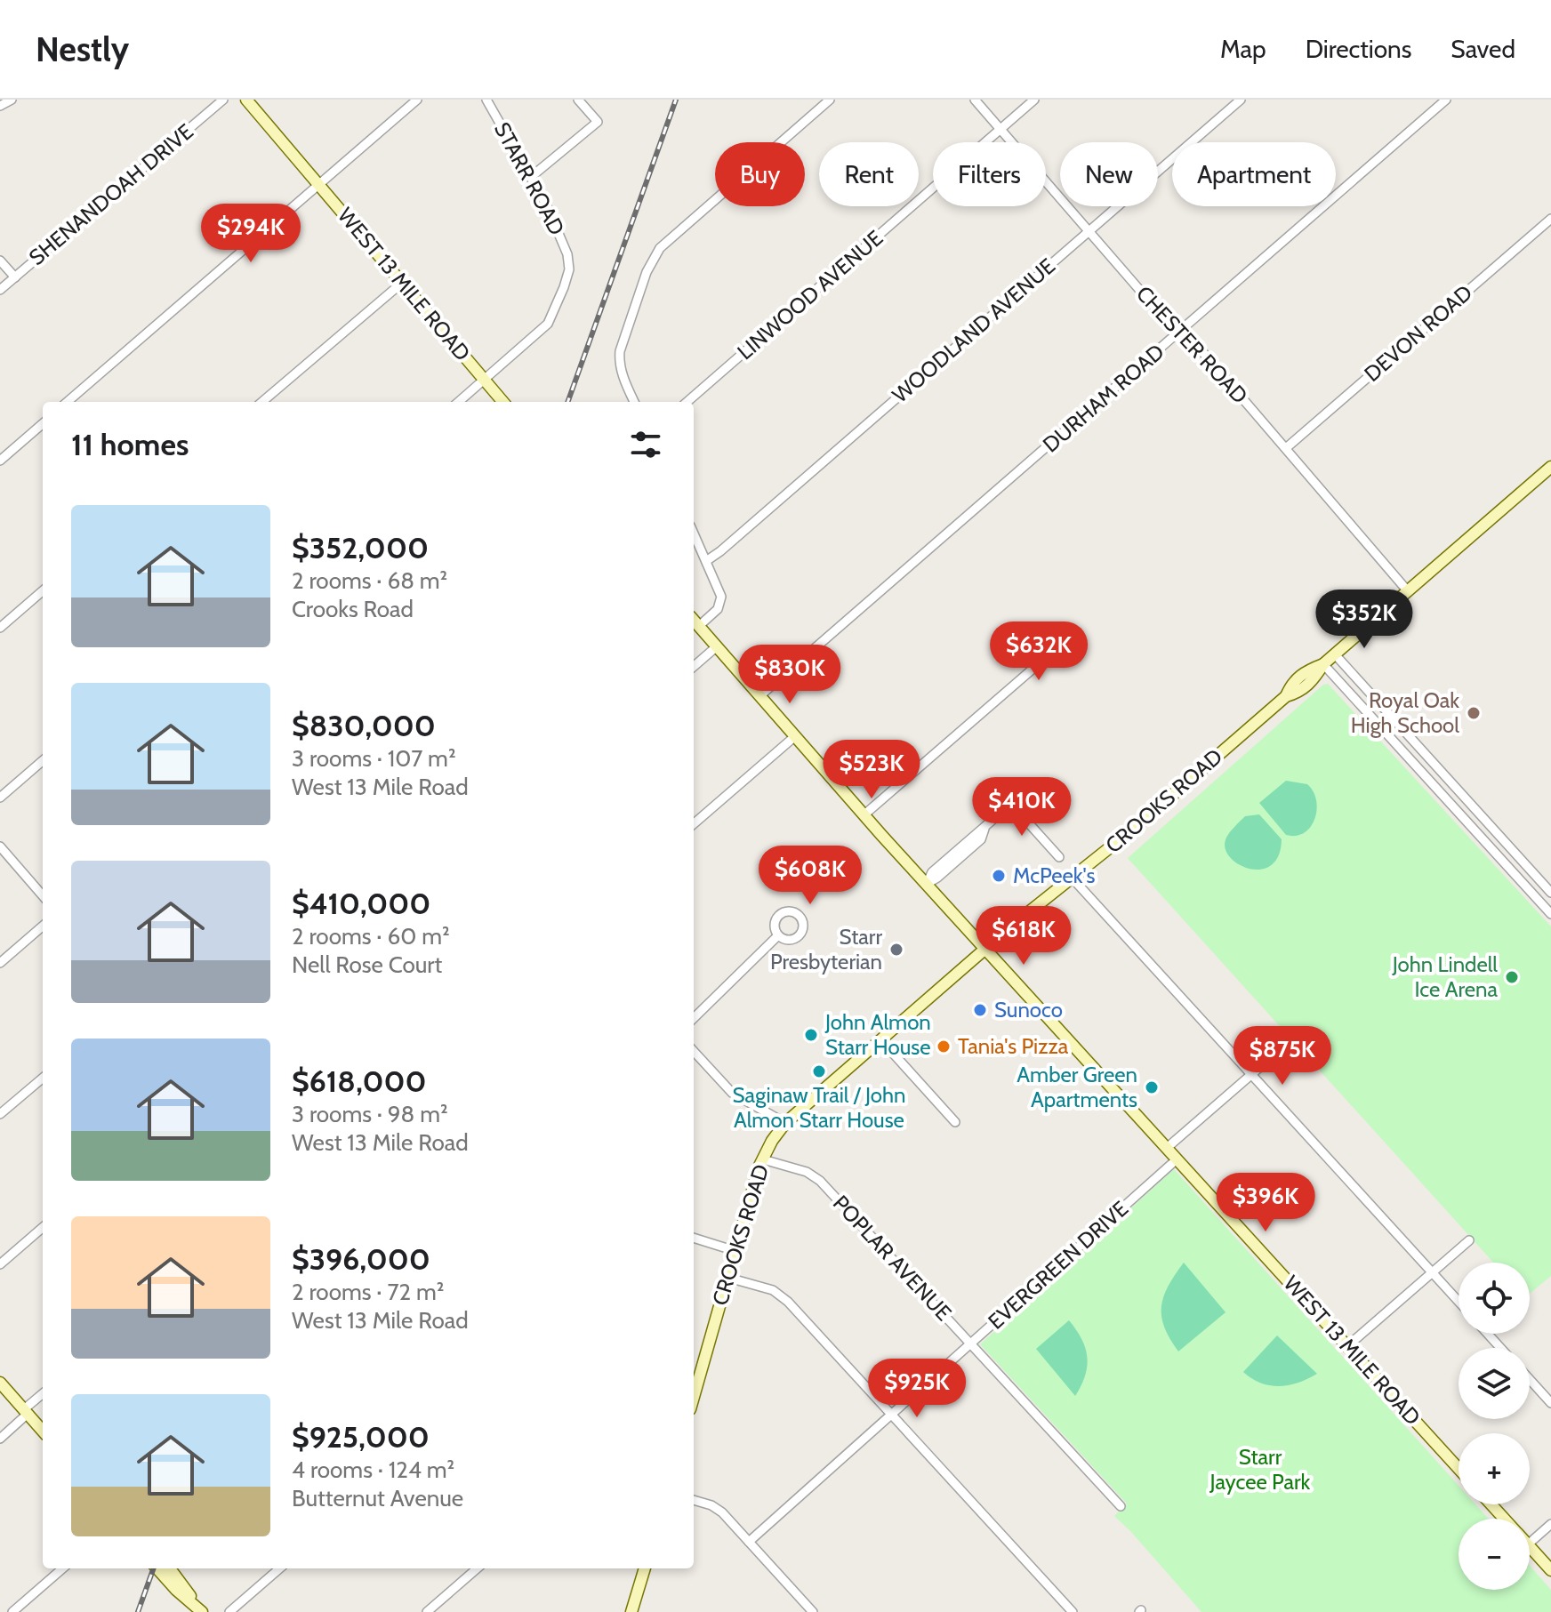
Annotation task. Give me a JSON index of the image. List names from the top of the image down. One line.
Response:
{"streets":{"main road":["WEST 13 MILE ROAD","CROOKS ROAD"],"street":["STARR ROAD","SHENANDOAH DRIVE","LINWOOD AVENUE","WOODLAND AVENUE","DEVON ROAD","CHESTER ROAD","DURHAM ROAD","POPLAR AVENUE","EVERGREEN DRIVE"]},"crossings":[["STARR ROAD","WEST 13 MILE ROAD"],["WEST 13 MILE ROAD","DURHAM ROAD"],["WEST 13 MILE ROAD","CROOKS ROAD"],["WEST 13 MILE ROAD","EVERGREEN DRIVE"],["LINWOOD AVENUE","CHESTER ROAD"],["WOODLAND AVENUE","CHESTER ROAD"],["DEVON ROAD","CHESTER ROAD"],["CHESTER ROAD","DURHAM ROAD"],["CHESTER ROAD","CROOKS ROAD"],["CROOKS ROAD","POPLAR AVENUE"],["POPLAR AVENUE","EVERGREEN DRIVE"]],"parks":["Starr Jaycee Park"],"places":["Royal Oak High School","McPeek's","Starr Presbyterian","John Lindell Ice Arena","Sunoco","John Almon Starr House","Tania's Pizza","Saginaw Trail / John Almon Starr House","Amber Green Apartments"],"page":{"header":"Nestly","nav":["Map","Directions","Saved"],"chip":["Buy","Rent","Filters","New","Apartment"],"price":["$294K","$352K","$632K","$830K","$523K","$410K","$608K","$618K","$875K","$396K","$925K"],"heading":"11 homes","list":[{"name":"$352,000","note":"2 rooms · 68 m² · Crooks Road"},{"name":"$830,000","note":"3 rooms · 107 m² · West 13 Mile Road"},{"name":"$410,000","note":"2 rooms · 60 m² · Nell Rose Court"},{"name":"$618,000","note":"3 rooms · 98 m² · West 13 Mile Road"},{"name":"$396,000","note":"2 rooms · 72 m² · West 13 Mile Road"},{"name":"$925,000","note":"4 rooms · 124 m² · Butternut Avenue"}],"map_buttons":["+","−"]}}
